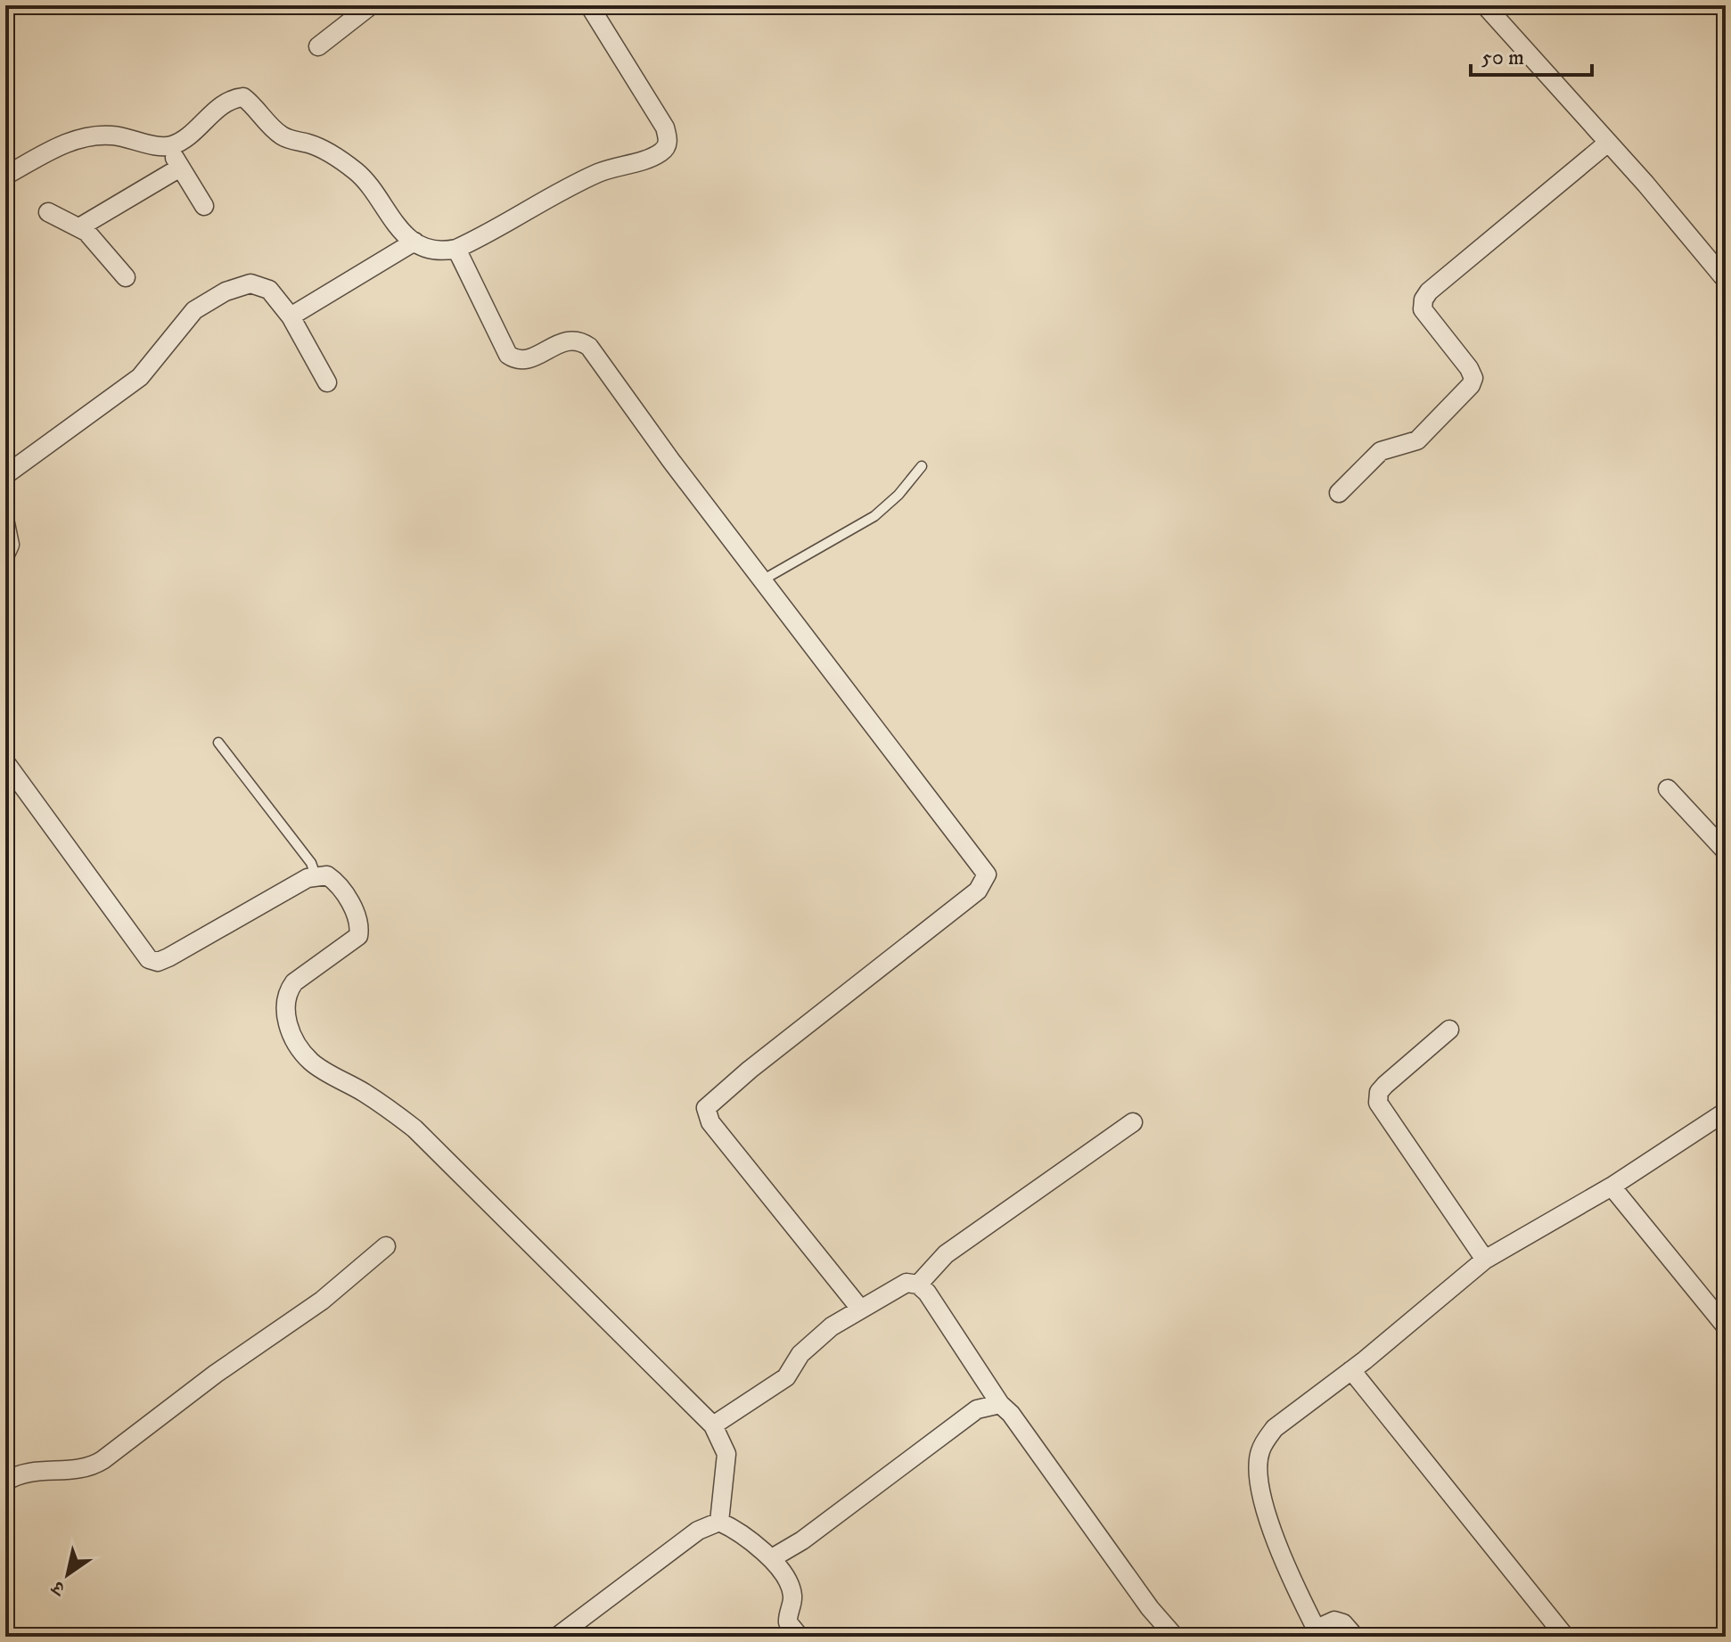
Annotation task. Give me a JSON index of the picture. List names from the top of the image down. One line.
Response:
{"scale_bar":"50 m","north":"bottom left"}
